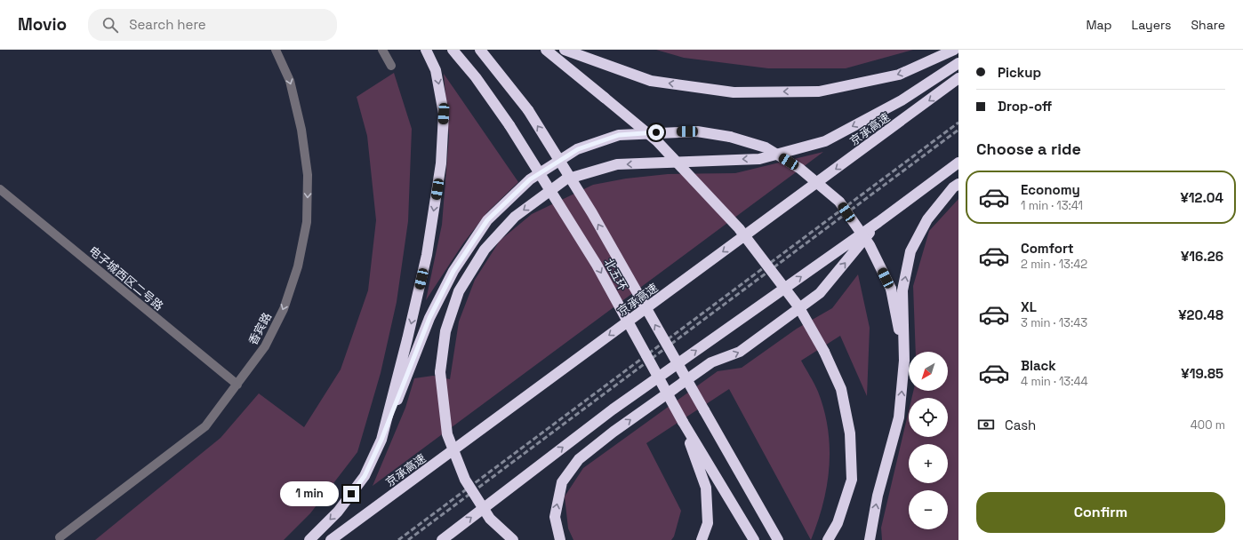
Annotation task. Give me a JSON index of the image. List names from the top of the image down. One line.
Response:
{"streets":{"highway":["京承高速","北五环"],"street":["电子城西区二号路","香宾路"]},"crossings":[["电子城西区二号路","香宾路"]],"one_way":["香宾路"],"north":"bottom left","page":{"header":"Movio","search":"Search here","nav":["Map","Layers","Share"],"banner":["Pickup","Drop-off"],"heading":"Choose a ride","list":[{"name":"Economy","note":"1 min · 13:41","value":"¥12.04"},{"name":"Comfort","note":"2 min · 13:42","value":"¥16.26"},{"name":"XL","note":"3 min · 13:43","value":"¥20.48"},{"name":"Black","note":"4 min · 13:44","value":"¥19.85"}],"map_buttons":["+","−"],"pay":["Cash","400 m"],"bubble":"1 min","buttons":"Confirm"}}
